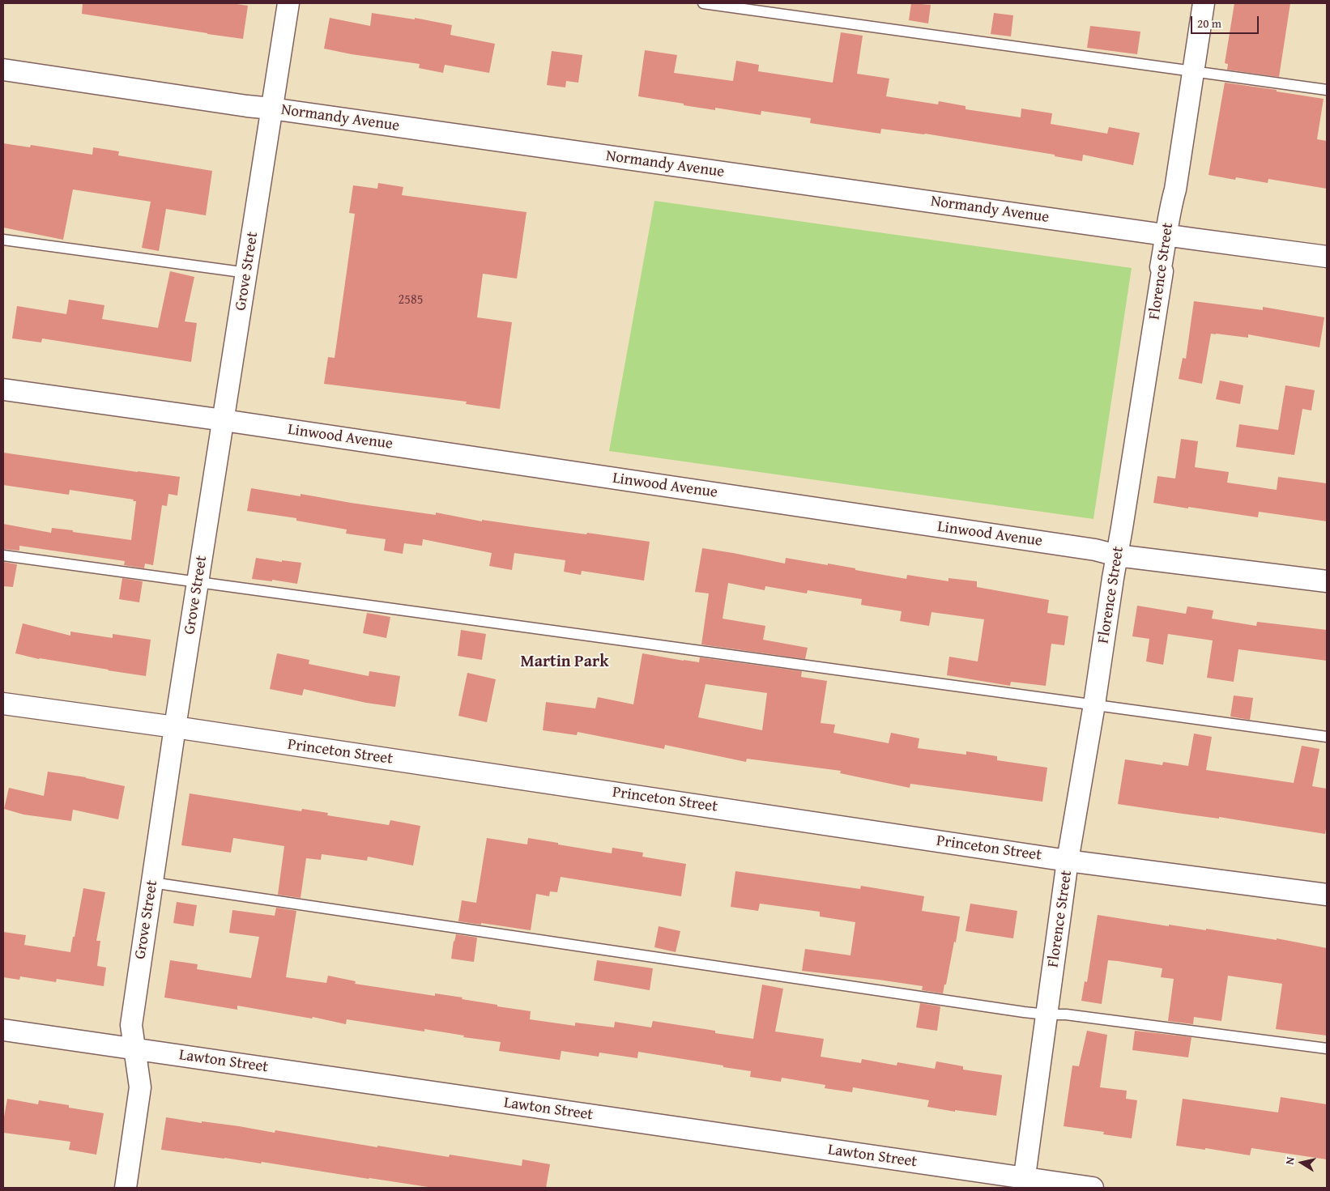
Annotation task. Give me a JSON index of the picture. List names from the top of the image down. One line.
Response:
{"streets":{"street":["Normandy Avenue","Grove Street","Florence Street","Linwood Avenue","Princeton Street","Lawton Street"]},"crossings":[["Normandy Avenue","Grove Street"],["Normandy Avenue","Florence Street"],["Grove Street","Linwood Avenue"],["Grove Street","Princeton Street"],["Grove Street","Lawton Street"],["Florence Street","Linwood Avenue"],["Florence Street","Princeton Street"],["Florence Street","Lawton Street"]],"districts":["Martin Park"],"house_numbers":["2585"],"scale_bar":"20 m","north":"left"}
